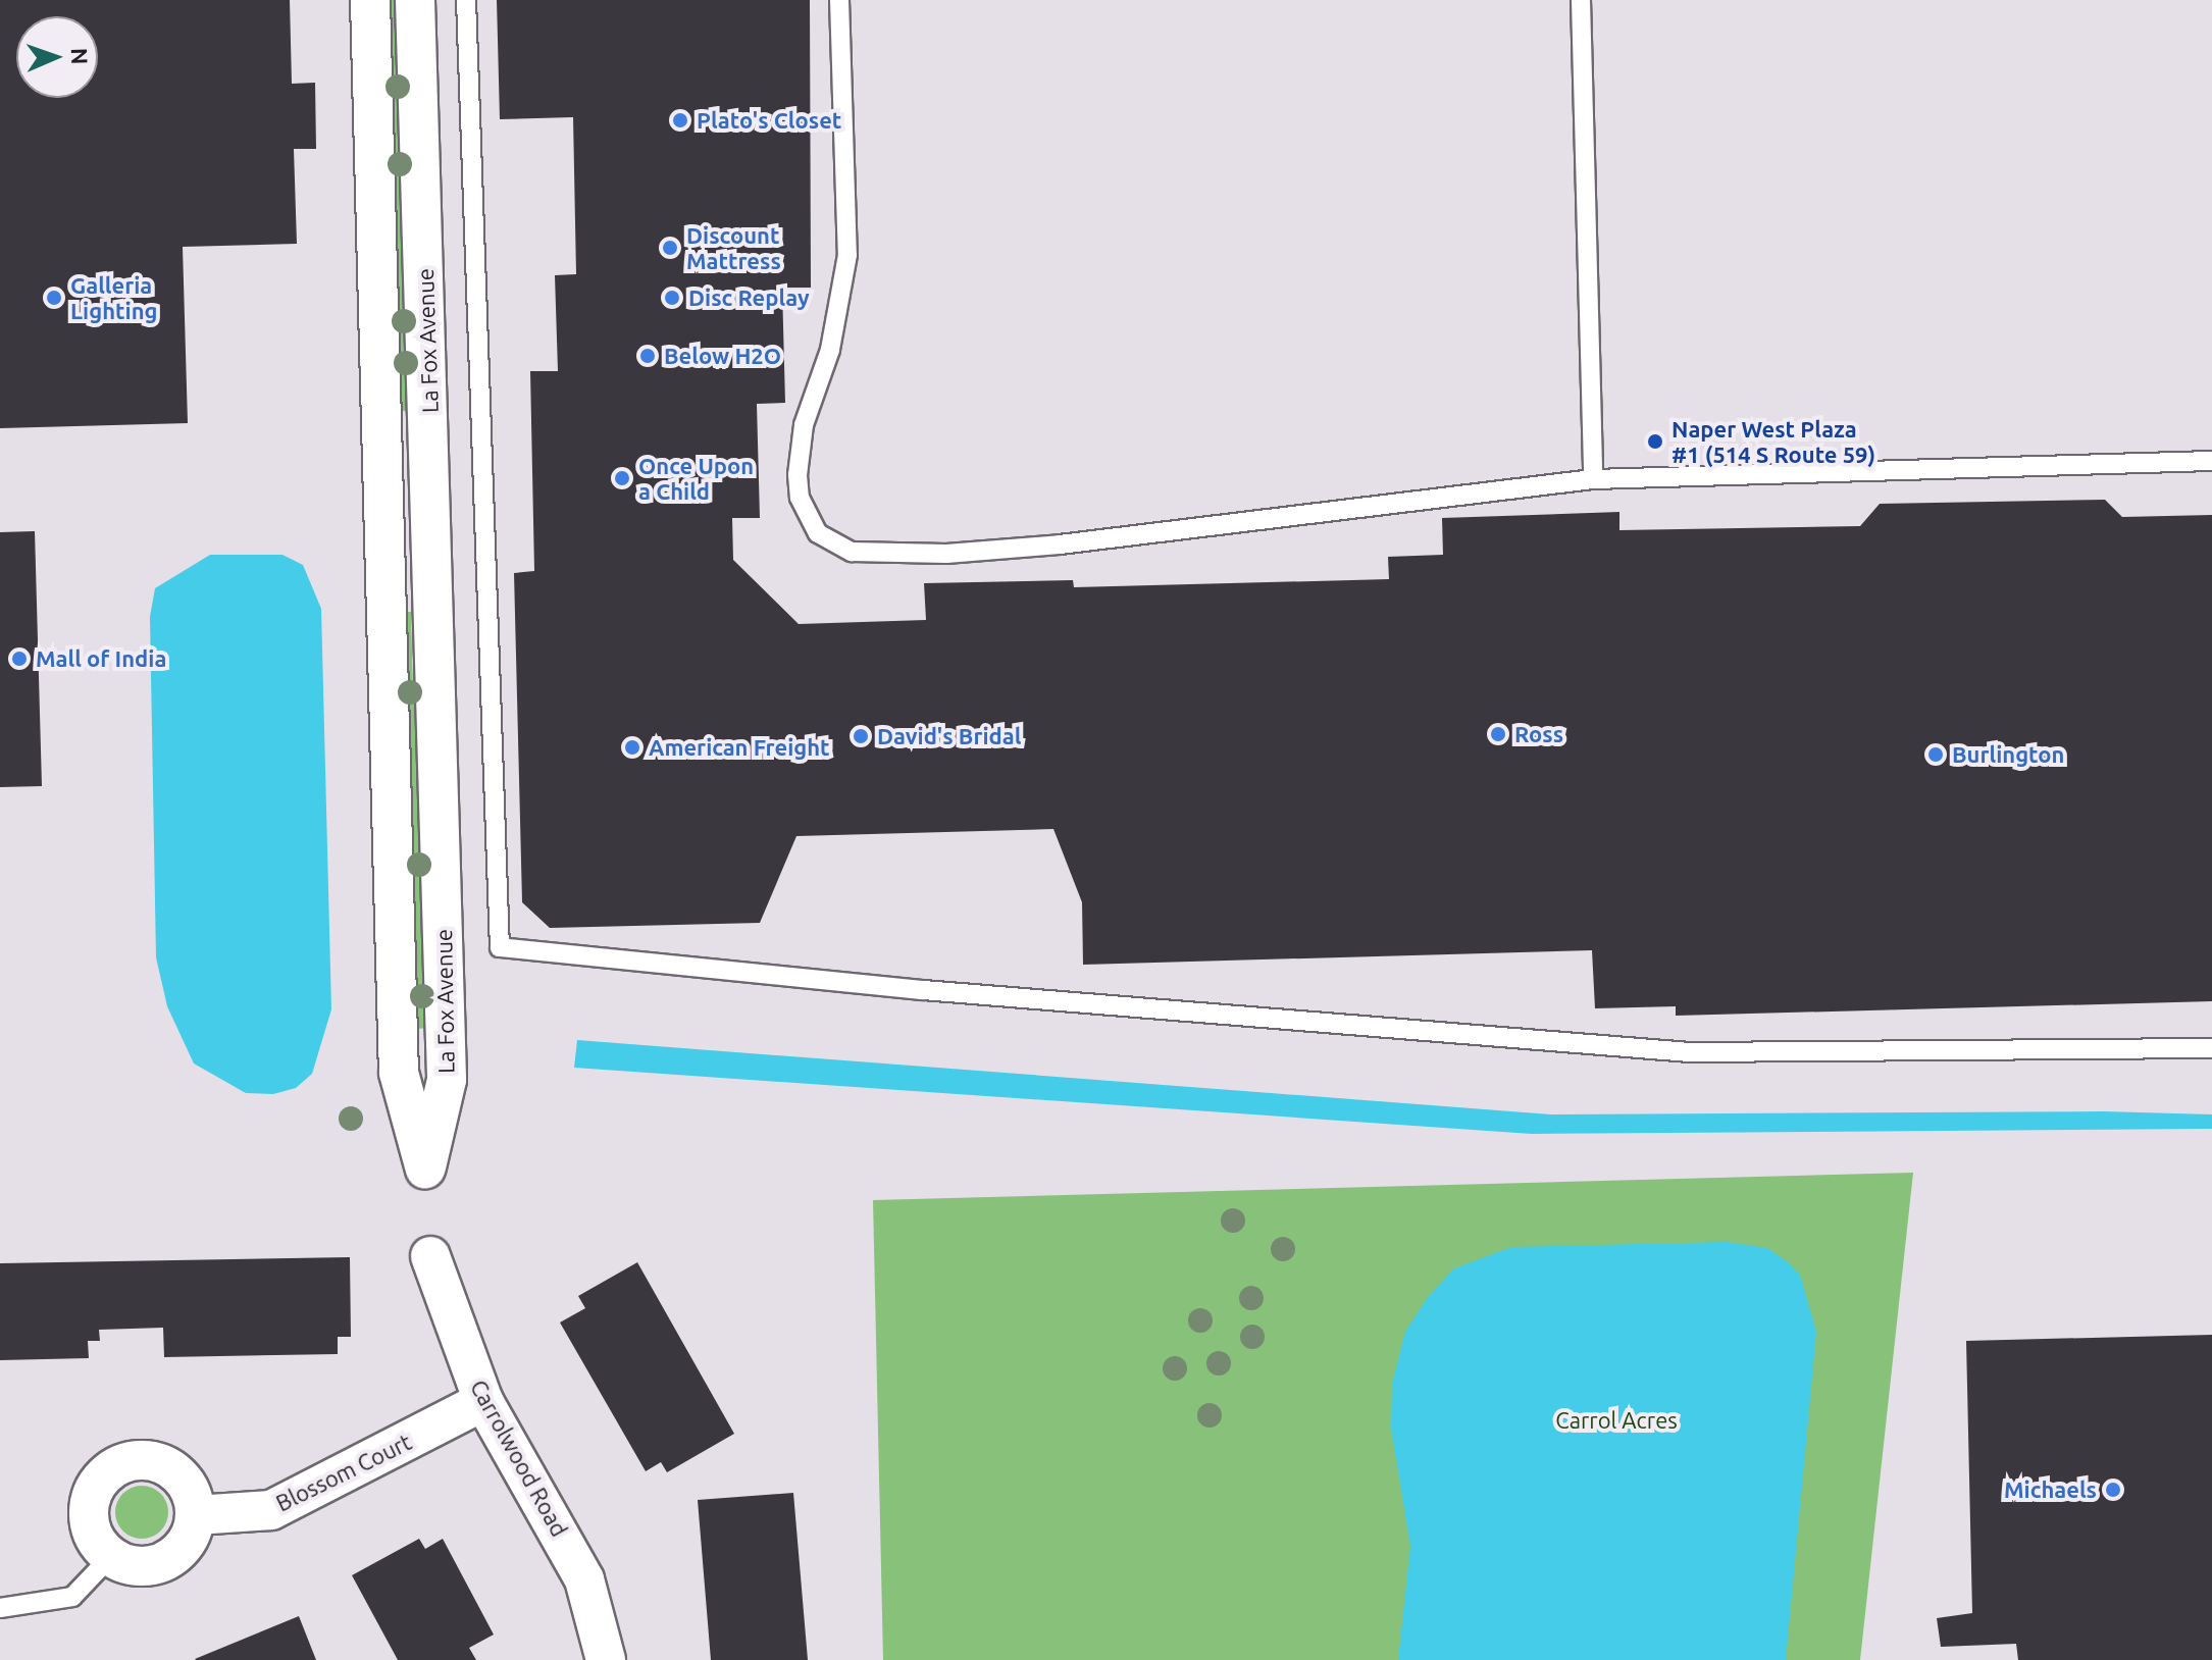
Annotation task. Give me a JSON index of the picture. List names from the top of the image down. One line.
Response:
{"streets":{"street":["La Fox Avenue","Carrolwood Road","Blossom Court"]},"crossings":[["Carrolwood Road","Blossom Court"]],"parks":["Carrol Acres"],"places":["Plato's Closet","Discount Mattress","Galleria Lighting","Disc Replay","Below H2O","Naper West Plaza #1 (514 S Route 59)","Once Upon a Child","Mall of India","Ross","David's Bridal","American Freight","Burlington","Michaels"],"north":"right"}
